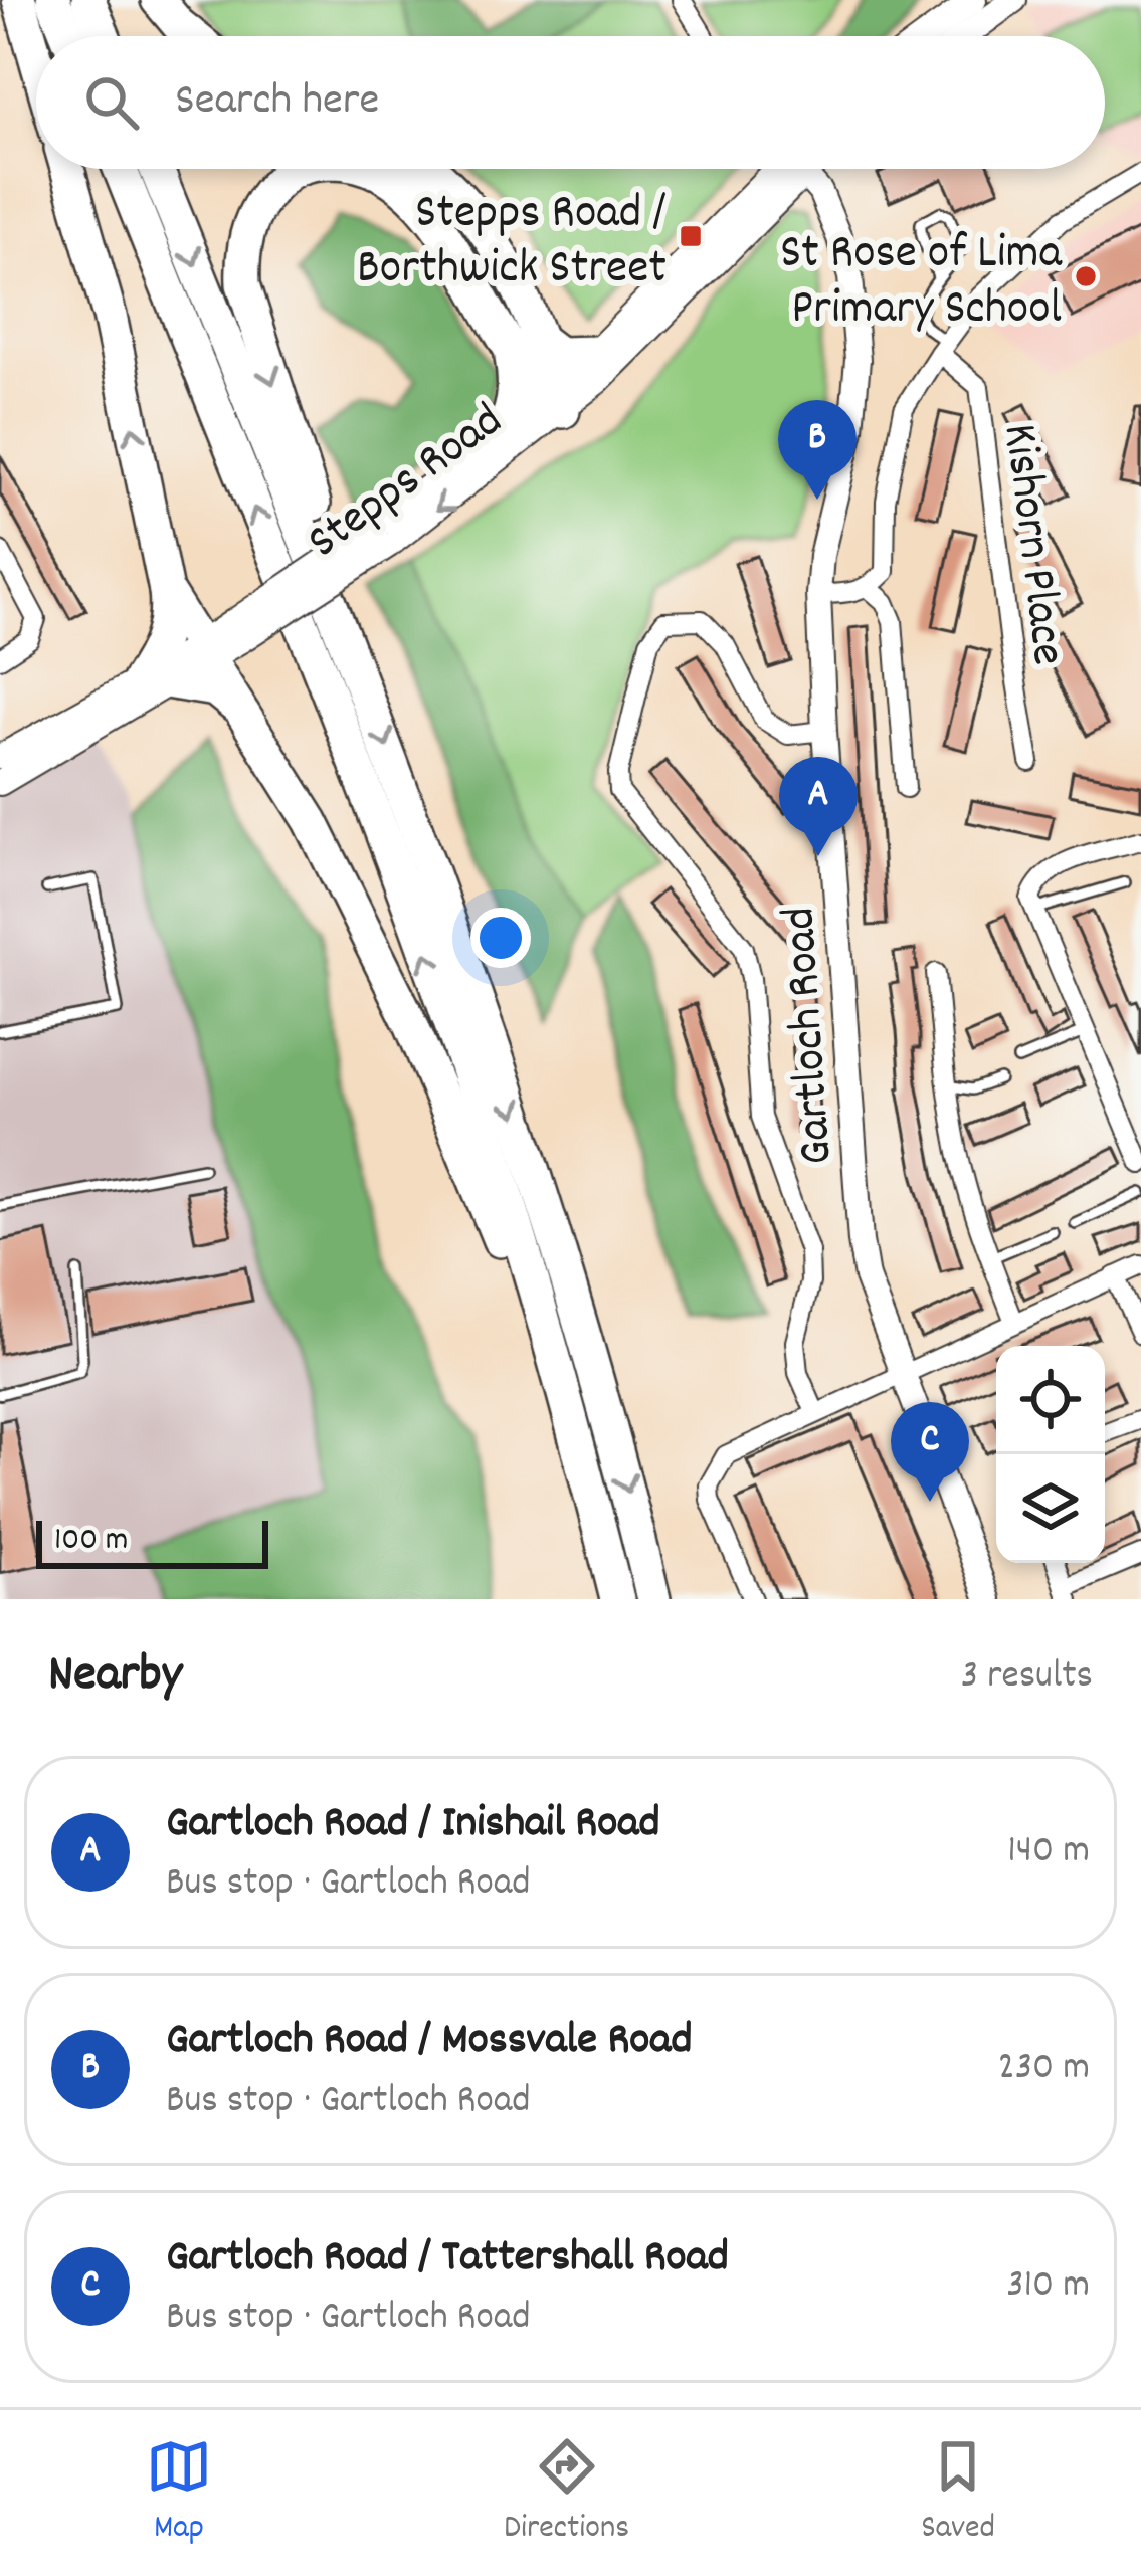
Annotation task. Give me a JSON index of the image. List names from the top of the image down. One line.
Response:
{"streets":{"main road":["Stepps Road","Gartloch Road"],"street":["Kishorn Place"]},"places":{"transit":["Stepps Road / Borthwick Street"],"other":["St Rose of Lima Primary School"]},"scale_bar":"100 m","page":{"search":"Search here","pins":["B","A","C"],"scale":"100 m","heading":["Nearby","3 results"],"list":[{"mark":"A","name":"Gartloch Road / Inishail Road","note":"Bus stop · Gartloch Road","value":"140 m"},{"mark":"B","name":"Gartloch Road / Mossvale Road","note":"Bus stop · Gartloch Road","value":"230 m"},{"mark":"C","name":"Gartloch Road / Tattershall Road","note":"Bus stop · Gartloch Road","value":"310 m"}],"nav":["Map","Directions","Saved"]}}
